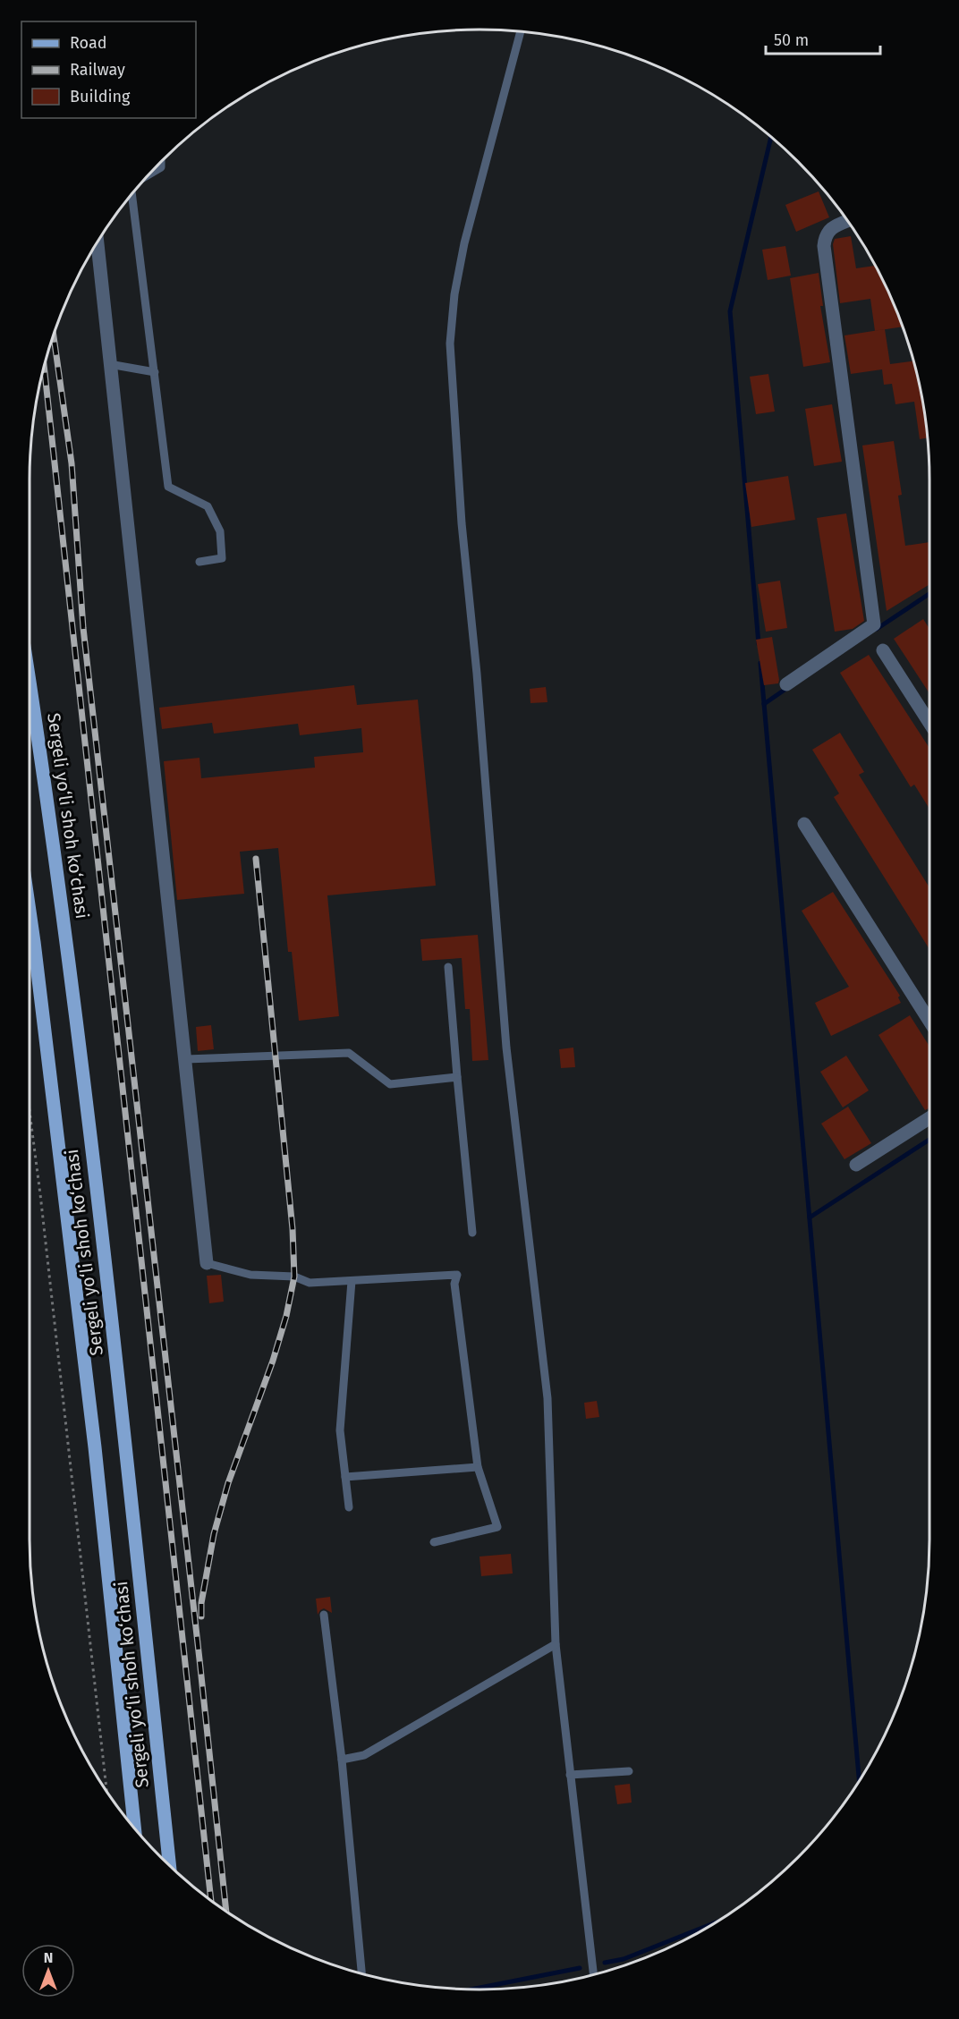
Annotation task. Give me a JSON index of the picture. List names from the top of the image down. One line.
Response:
{"streets":{"main road":["Sergeli yo‘li shoh ko‘chasi"]},"legend":["Road","Railway","Building"],"scale_bar":"50 m","north":"top"}
